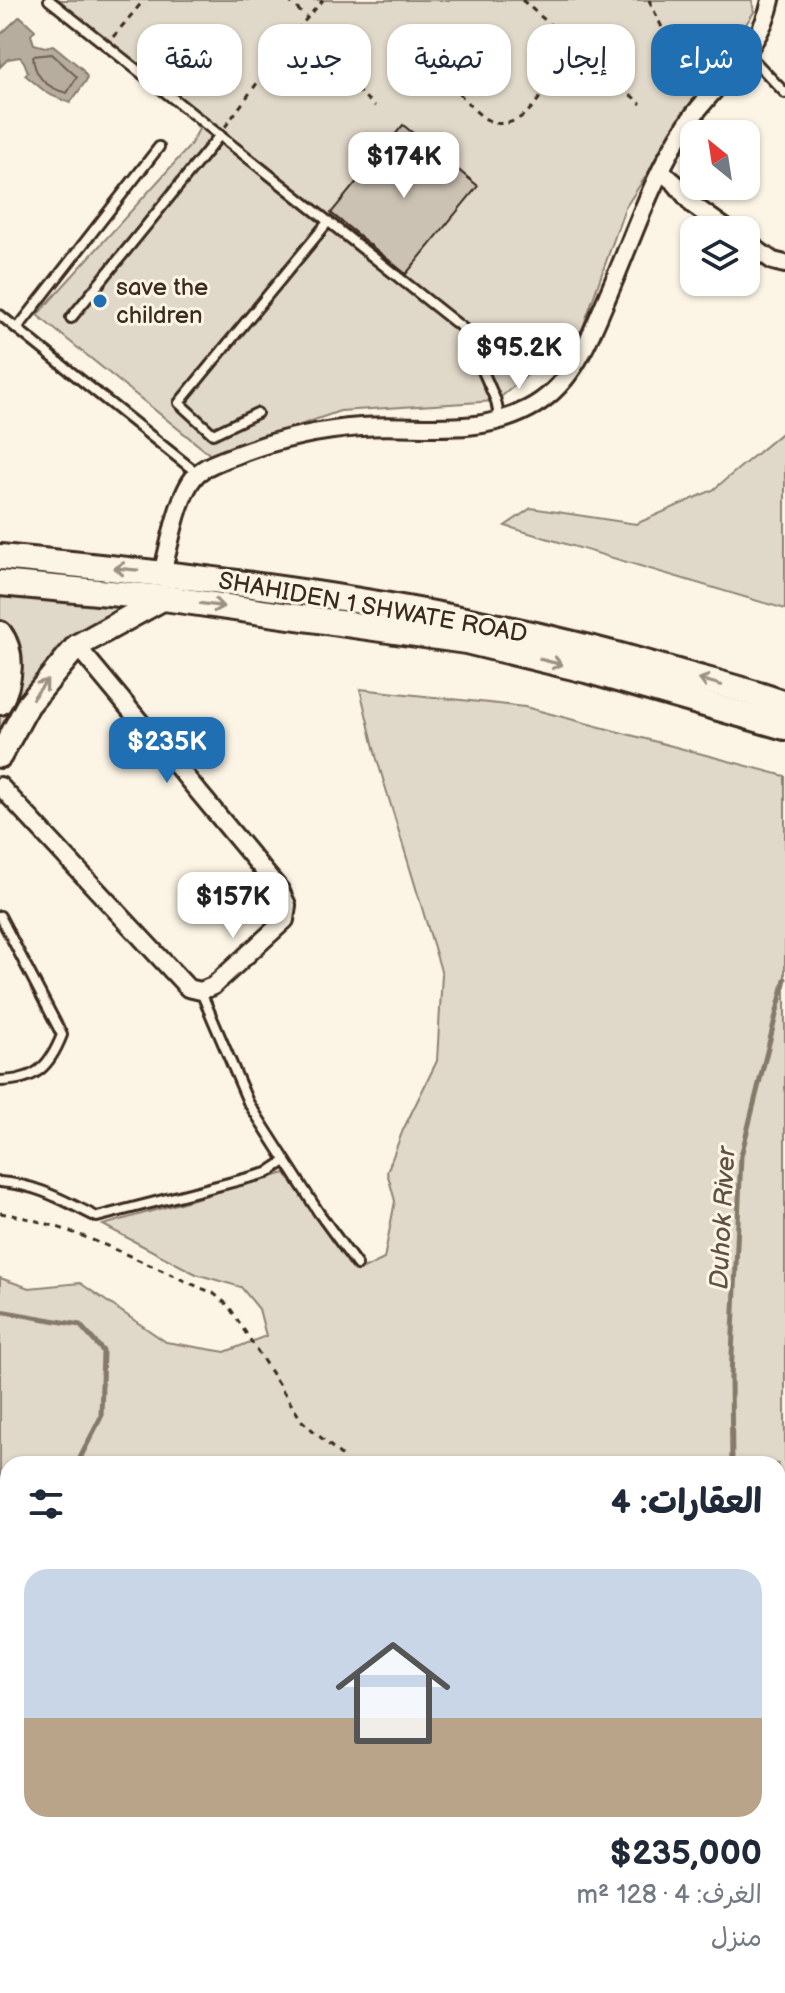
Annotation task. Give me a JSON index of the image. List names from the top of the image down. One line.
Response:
{"streets":{"main road":["SHAHIDEN 1 SHWATE ROAD"]},"water":["Duhok River"],"places":["save the children"],"north":"top left","page":{"chip":["شراء","إيجار","تصفية","جديد","شقة"],"price":["$174K","$95.2K","$235K","$157K"],"heading":"العقارات: 4","list":[{"name":"$235,000","note":"الغرف: 4 · 128 m² · منزل"}]}}
